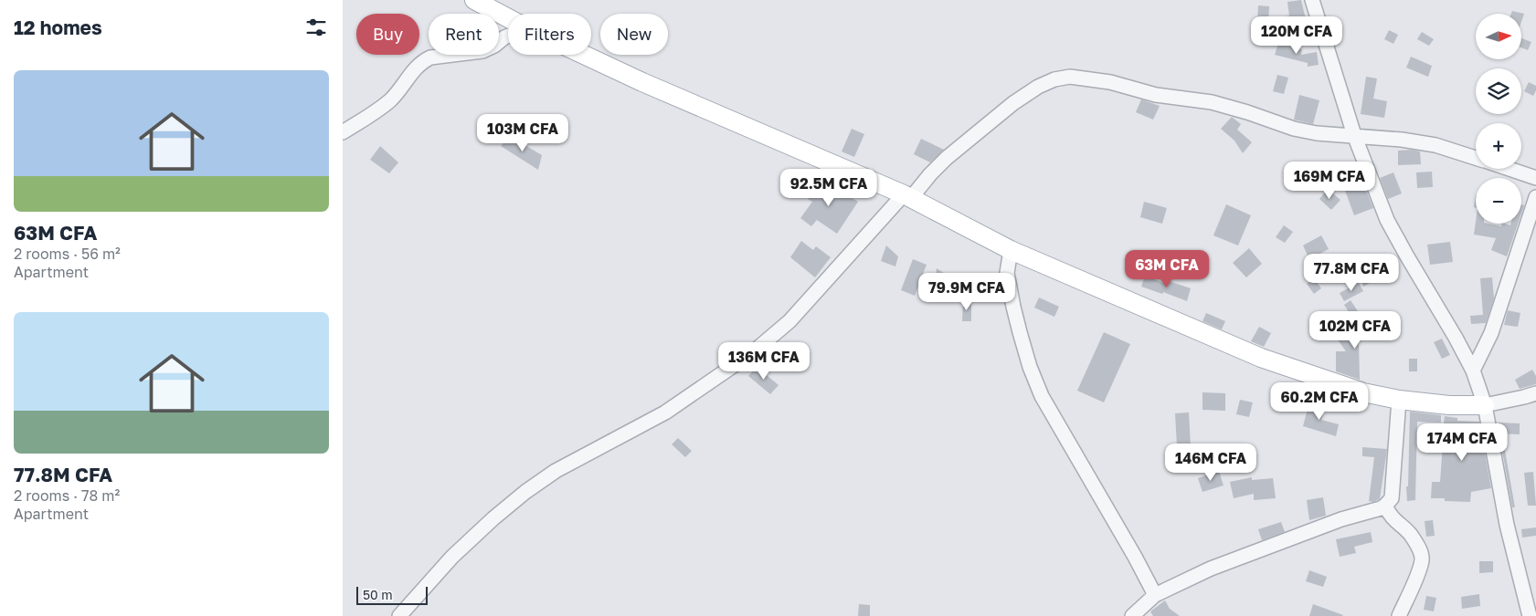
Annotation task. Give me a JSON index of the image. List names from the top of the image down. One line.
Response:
{"scale_bar":"50 m","north":"right","page":{"heading":"12 homes","map_buttons":["+","−"],"chip":["Buy","Rent","Filters","New"],"price":["120M CFA","103M CFA","169M CFA","92.5M CFA","63M CFA","77.8M CFA","79.9M CFA","102M CFA","136M CFA","60.2M CFA","174M CFA","146M CFA"],"list":[{"name":"63M CFA","note":"2 rooms · 56 m² · Apartment"},{"name":"77.8M CFA","note":"2 rooms · 78 m² · Apartment"}],"scale":"50 m"}}
